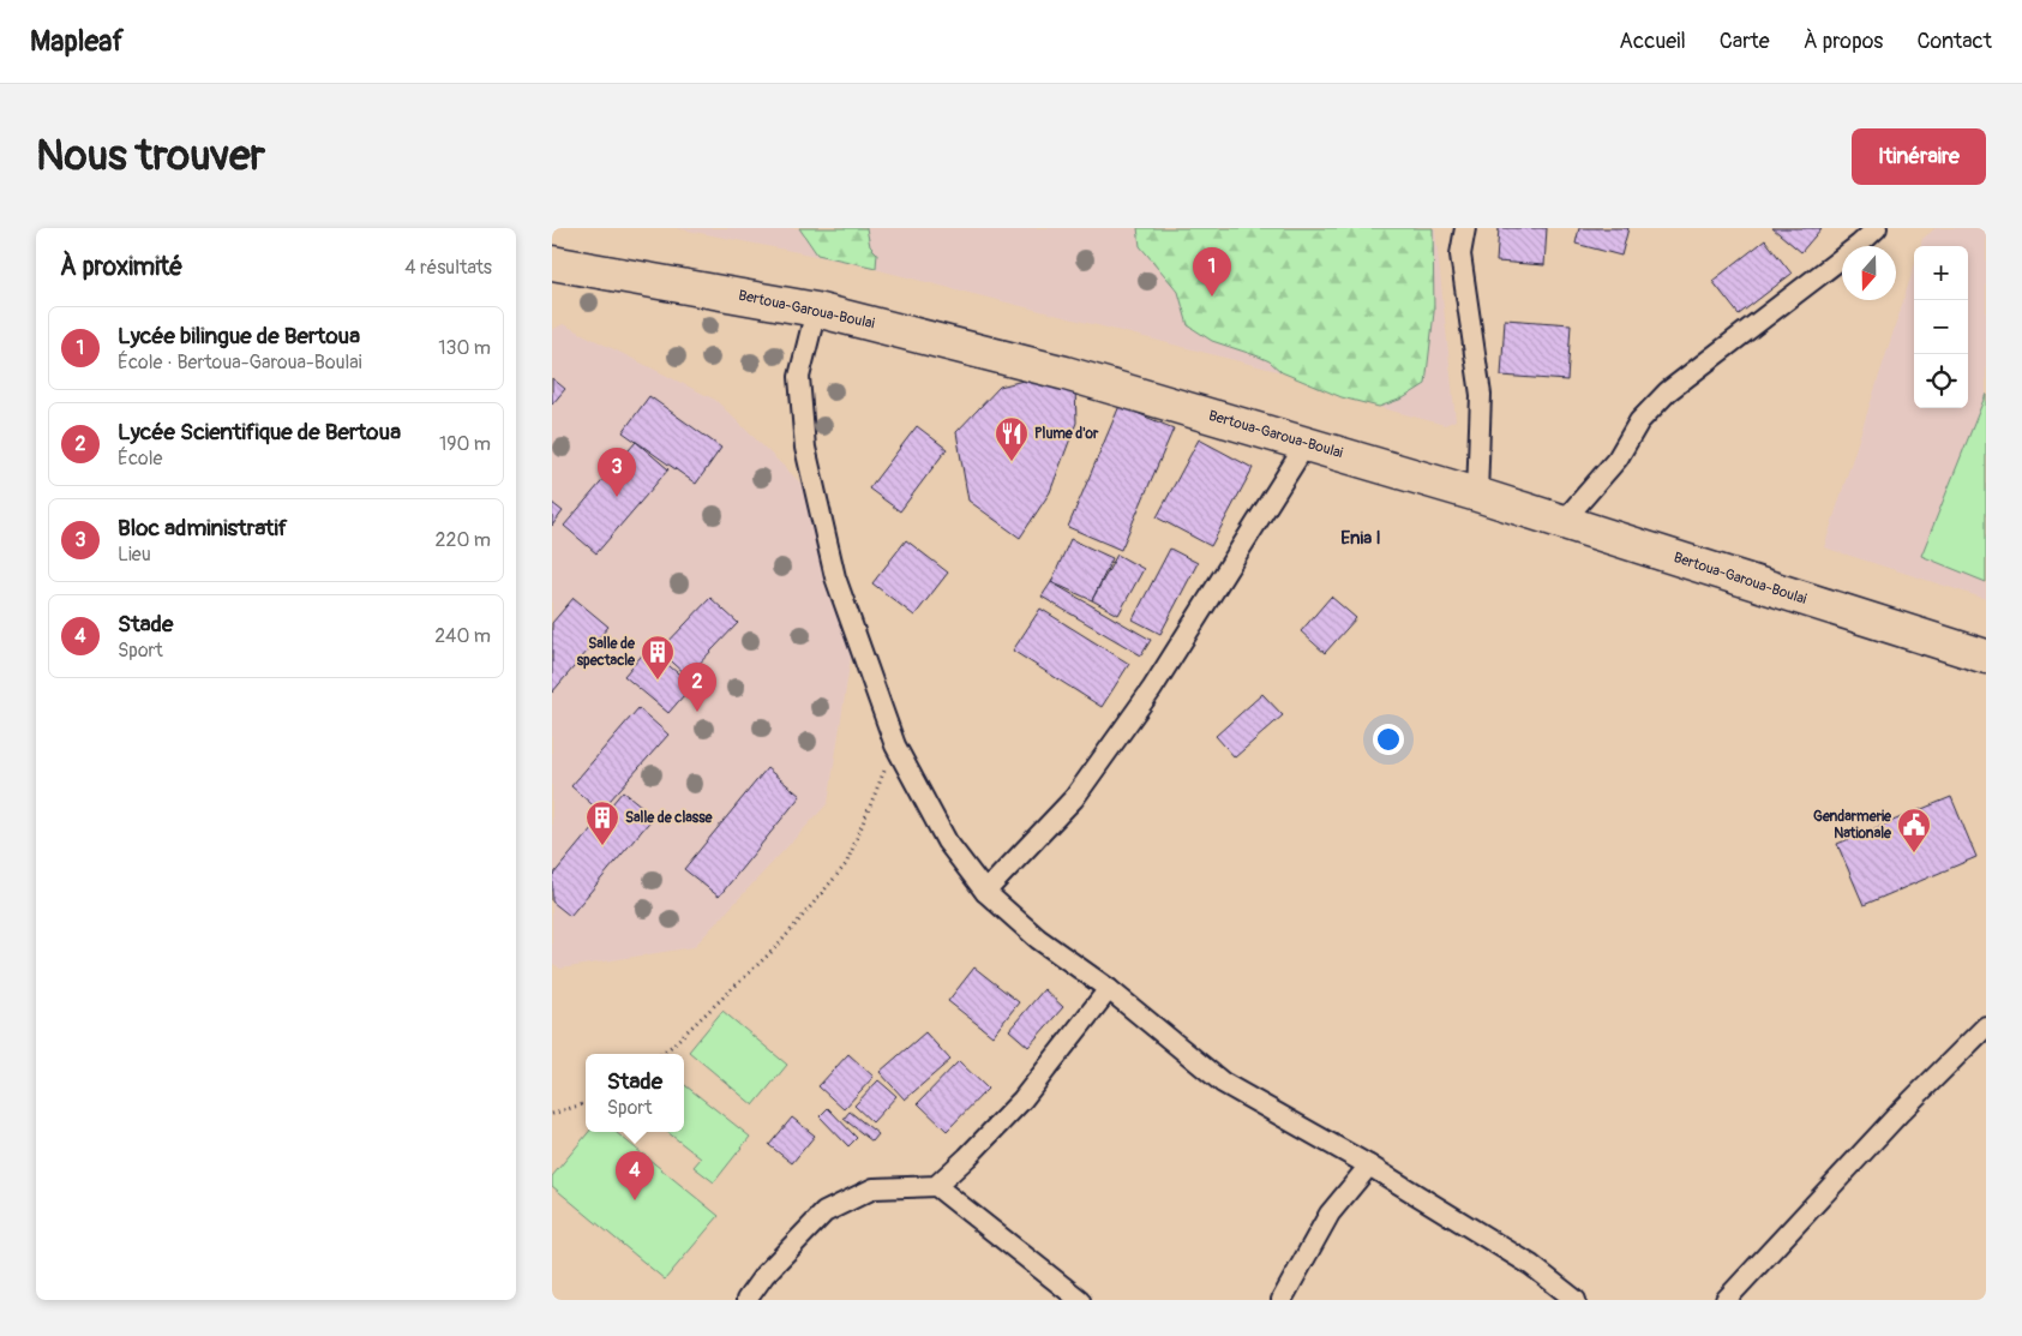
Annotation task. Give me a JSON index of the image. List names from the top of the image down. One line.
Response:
{"streets":{"highway":["Bertoua-Garoua-Boulai"]},"districts":["Enia I"],"places":{"restaurant":["Plume d'or"],"building":["Salle de spectacle","Salle de classe"],"public building":["Gendarmerie Nationale"]},"north":"bottom","page":{"header":"Mapleaf","nav":["Accueil","Carte","À propos","Contact"],"buttons":"Itinéraire","title":"Nous trouver","heading":["À proximité","4 résultats"],"map_buttons":["+","−"],"pins":["1","3","2","4"],"list":[{"mark":"1","name":"Lycée bilingue de Bertoua","note":"École · Bertoua-Garoua-Boulai","value":"130 m"},{"mark":"2","name":"Lycée Scientifique de Bertoua","note":"École","value":"190 m"},{"mark":"3","name":"Bloc administratif","note":"Lieu","value":"220 m"},{"mark":"4","name":"Stade","note":"Sport","value":"240 m"}],"popup":["Stade","Sport"]}}
